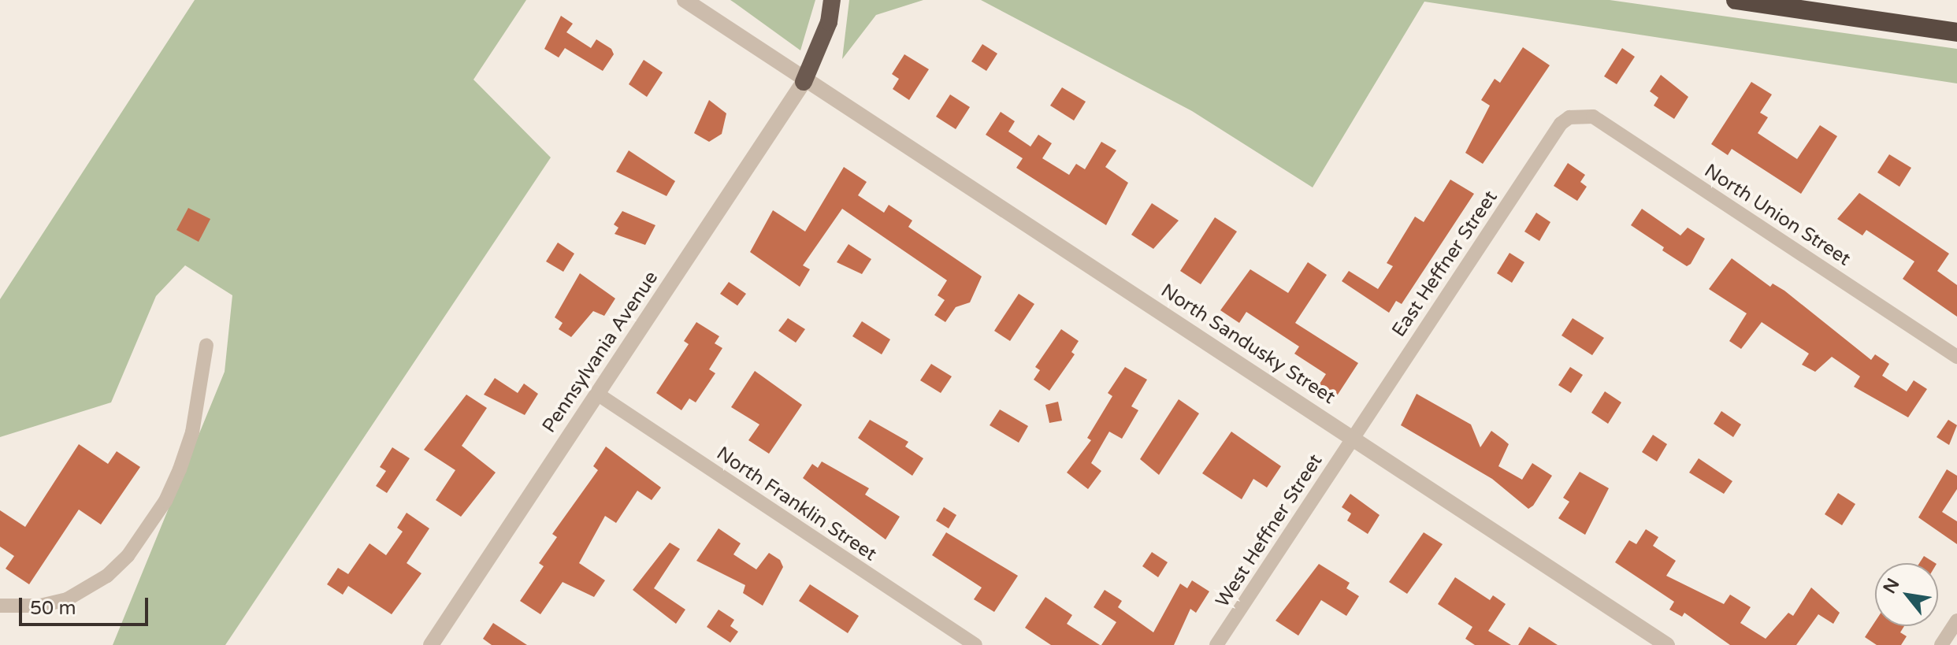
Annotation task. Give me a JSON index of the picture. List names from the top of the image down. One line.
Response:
{"streets":{"street":["North Union Street","East Heffner Street","North Sandusky Street","Pennsylvania Avenue","North Franklin Street","West Heffner Street"]},"crossings":[["North Union Street","East Heffner Street"],["East Heffner Street","North Sandusky Street"],["East Heffner Street","West Heffner Street"],["North Sandusky Street","Pennsylvania Avenue"],["North Sandusky Street","West Heffner Street"],["Pennsylvania Avenue","North Franklin Street"]],"scale_bar":"50 m","north":"top left"}
